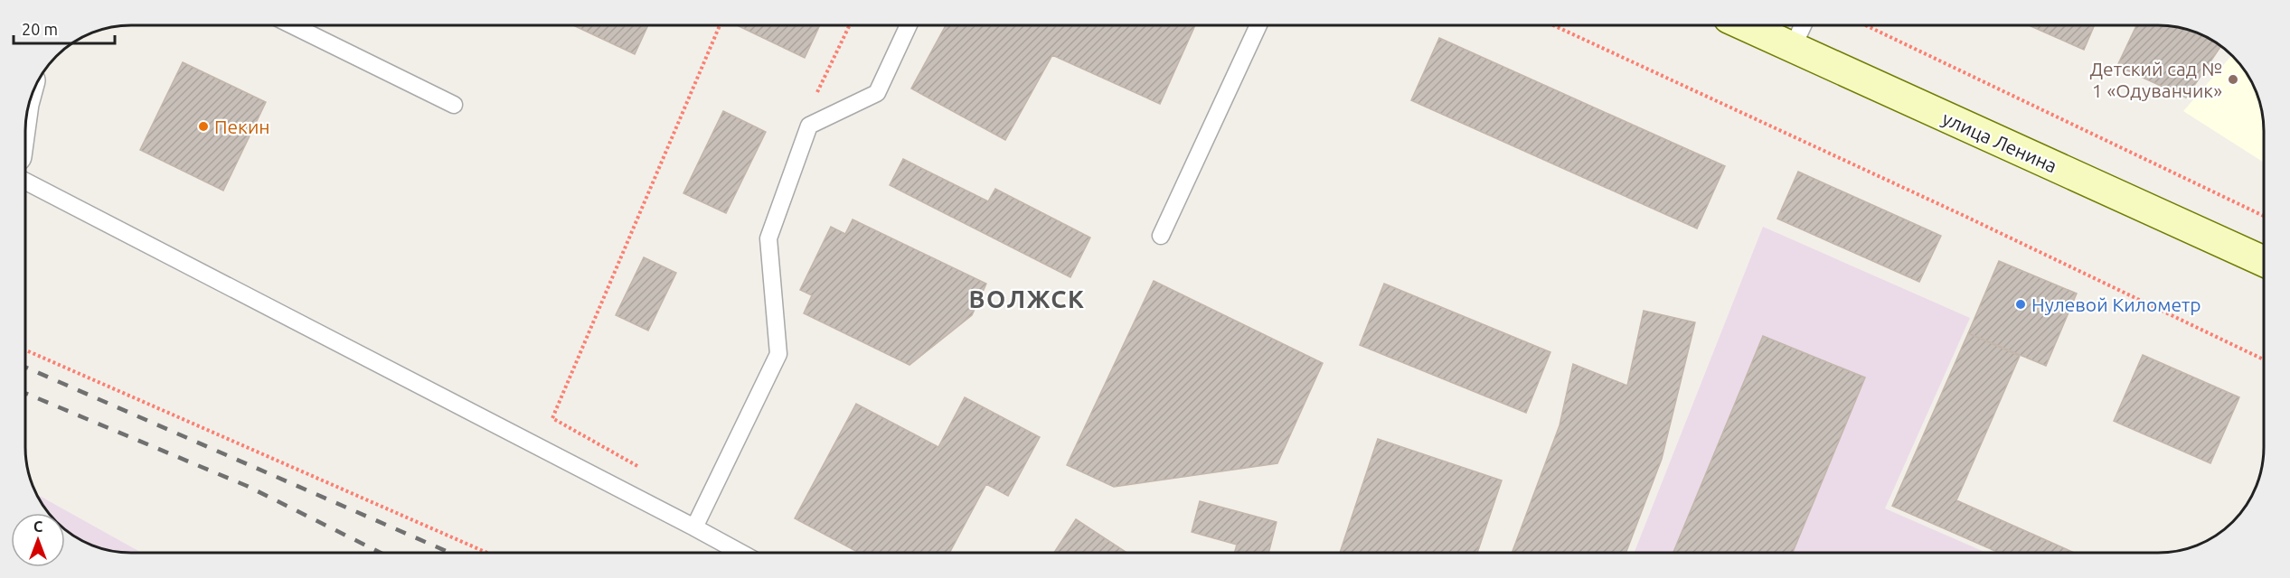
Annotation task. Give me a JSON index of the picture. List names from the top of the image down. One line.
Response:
{"streets":{"main road":["улица Ленина"]},"districts":["ВОЛЖСК"],"places":["Детский сад № 1 «Одуванчик»","Пекин","Нулевой Километр"],"scale_bar":"20 m","north":"top"}
